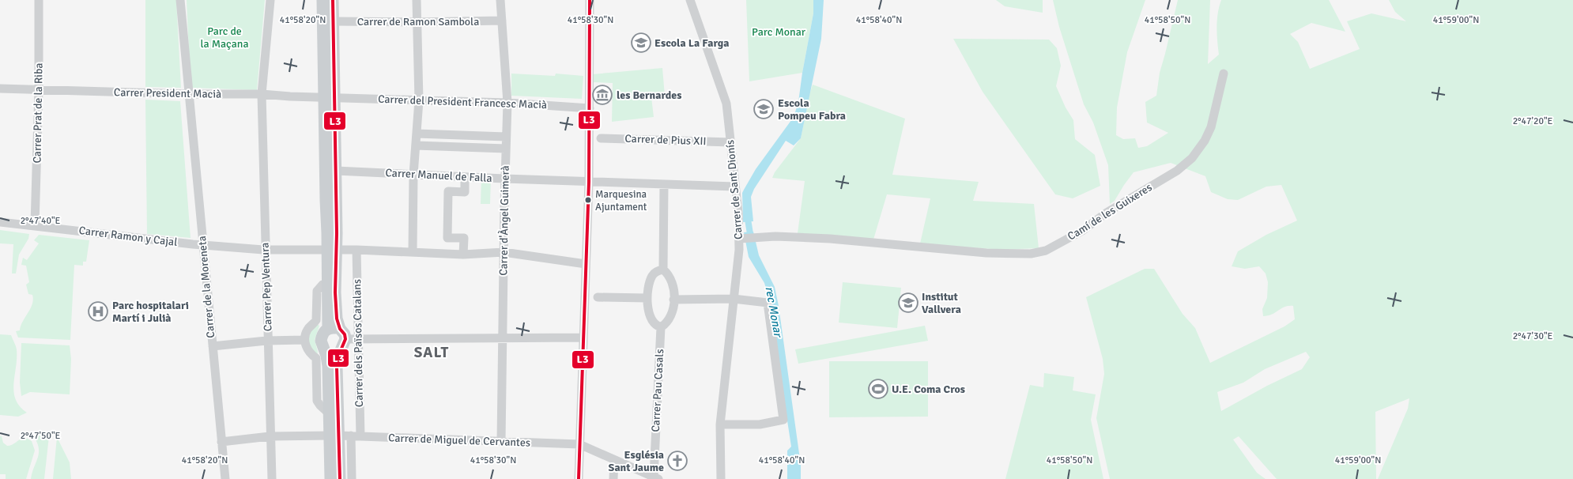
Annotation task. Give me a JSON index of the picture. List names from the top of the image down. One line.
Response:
{"streets":{"street":["Carrer de Ramon Sambola","Carrer President Macià","Carrer del President Francesc Macià","Carrer Prat de la Riba","Carrer de Pius XII","Carrer Manuel de Falla","Carrer de Sant Dionís","Camí de les Guixeres","Carrer d'Àngel Guimerà","Carrer Ramon y Cajal","Carrer de la Moreneta","Carrer Pep Ventura","Carrer dels Països Catalans","Carrer Pau Casals","Carrer de Miguel de Cervantes"]},"crossings":[["Carrer de Ramon Sambola","Carrer d'Àngel Guimerà"],["Carrer President Macià","Carrer del President Francesc Macià"],["Carrer President Macià","Carrer Prat de la Riba"],["Carrer President Macià","Carrer de la Moreneta"],["Carrer President Macià","Carrer Pep Ventura"],["Carrer del President Francesc Macià","Carrer d'Àngel Guimerà"],["Carrer Prat de la Riba","Carrer Ramon y Cajal"],["Carrer de Pius XII","Carrer de Sant Dionís"],["Carrer Manuel de Falla","Carrer de Sant Dionís"],["Carrer Manuel de Falla","Carrer d'Àngel Guimerà"],["Carrer de Sant Dionís","Camí de les Guixeres"],["Carrer d'Àngel Guimerà","Carrer Ramon y Cajal"],["Carrer d'Àngel Guimerà","Carrer de Miguel de Cervantes"],["Carrer Ramon y Cajal","Carrer de la Moreneta"],["Carrer Ramon y Cajal","Carrer Pep Ventura"],["Carrer Ramon y Cajal","Carrer dels Països Catalans"],["Carrer de la Moreneta","Carrer de Miguel de Cervantes"],["Carrer Pep Ventura","Carrer de Miguel de Cervantes"],["Carrer dels Països Catalans","Carrer de Miguel de Cervantes"]],"districts":["SALT"],"water":["rec Monar"],"parks":["Parc de la Maçana","Parc Monar"],"places":{"school or university":["Escola La Farga","Escola Pompeu Fabra","Institut Vallvera"],"museum":["les Bernardes"],"other":["Marquesina Ajuntament"],"hospital":["Parc hospitalari Martí i Julià"],"sports":["U.E. Coma Cros"],"church":["Església Sant Jaume"]},"lines":["transit line L3"],"coordinates":["41°58'20\"N","41°58'30\"N","41°58'40\"N","41°58'50\"N","41°59'00\"N","2°47'20\"E","2°47'40\"E","2°47'30\"E","2°47'50\"E"]}
